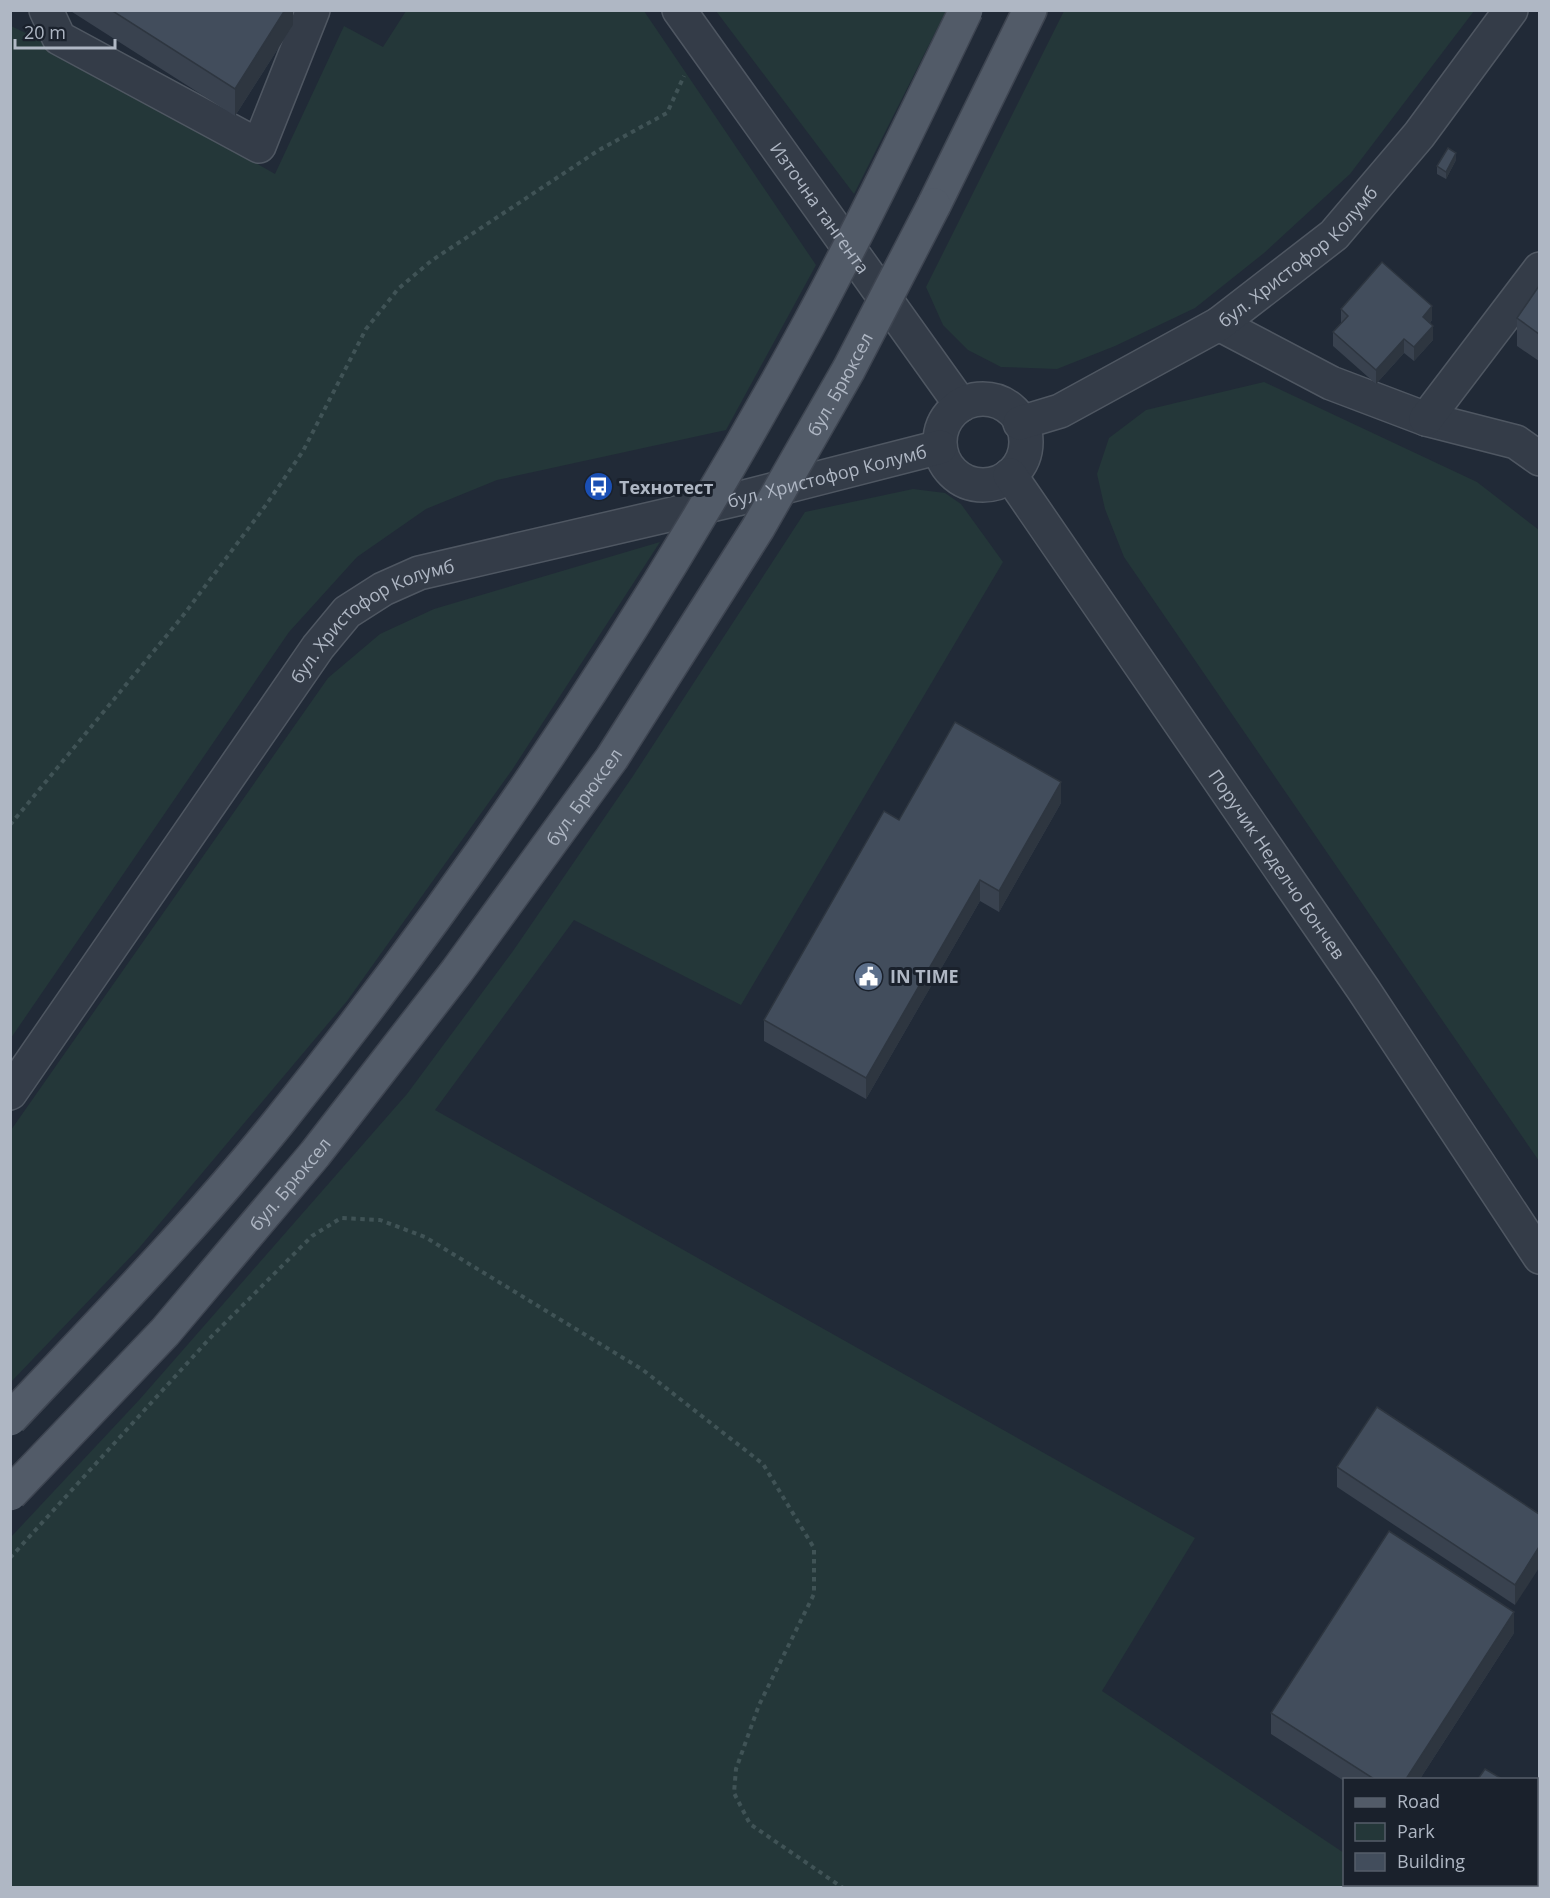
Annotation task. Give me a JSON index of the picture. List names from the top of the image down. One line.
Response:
{"streets":{"main road":["бул. Брюксел"],"street":["Източна тангента","бул. Христофор Колумб","Поручик Неделчо Бончев"]},"crossings":[["Източна тангента","бул. Христофор Колумб"],["Източна тангента","Поручик Неделчо Бончев"],["бул. Христофор Колумб","Поручик Неделчо Бончев"]],"places":{"bus stop":["Технотест"],"public building":["IN TIME"]},"legend":["Road","Park","Building"],"scale_bar":"20 m"}
